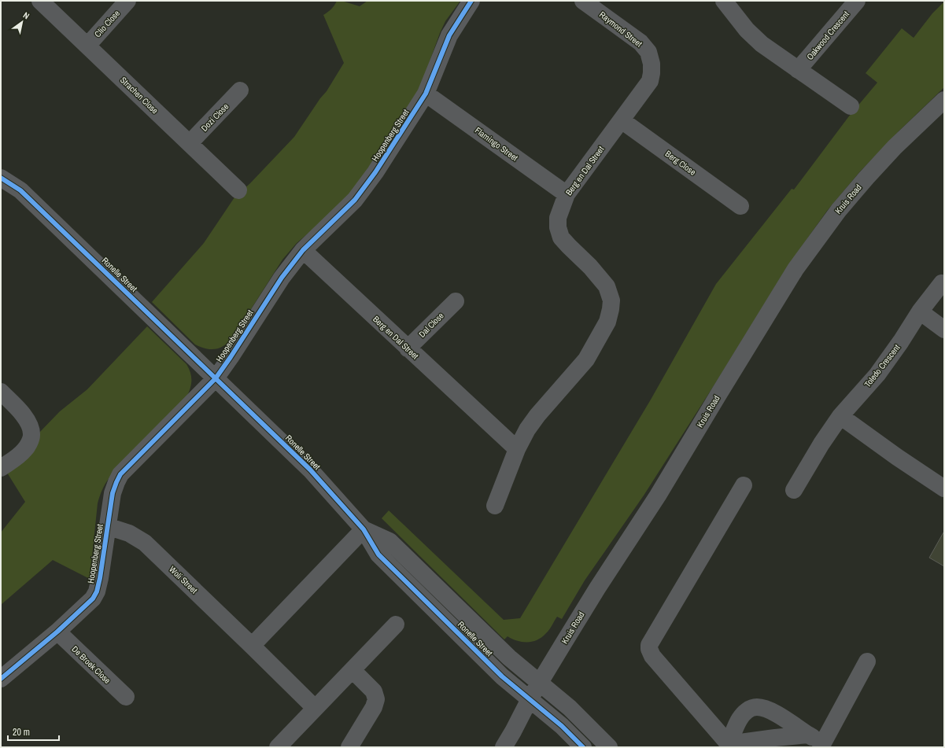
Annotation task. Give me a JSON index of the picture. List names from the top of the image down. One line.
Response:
{"streets":{"street":["Clio Close","Raymond Street","Oakwood Crescent","Strachen Close","Dozi Close","Hoopenberg Street","Flamingo Street","Berg Close","Berg en Dal Street","Kruis Road","Ronelle Street","Dal Close","Toledo Crescent","Woli Street","De Broek Close"]},"crossings":[["Clio Close","Strachen Close"],["Raymond Street","Berg en Dal Street"],["Strachen Close","Dozi Close"],["Hoopenberg Street","Flamingo Street"],["Hoopenberg Street","Berg en Dal Street"],["Hoopenberg Street","Ronelle Street"],["Hoopenberg Street","Woli Street"],["Hoopenberg Street","De Broek Close"],["Flamingo Street","Berg en Dal Street"],["Berg Close","Berg en Dal Street"],["Berg en Dal Street","Dal Close"],["Kruis Road","Ronelle Street"]],"scale_bar":"20 m","north":"top right"}
